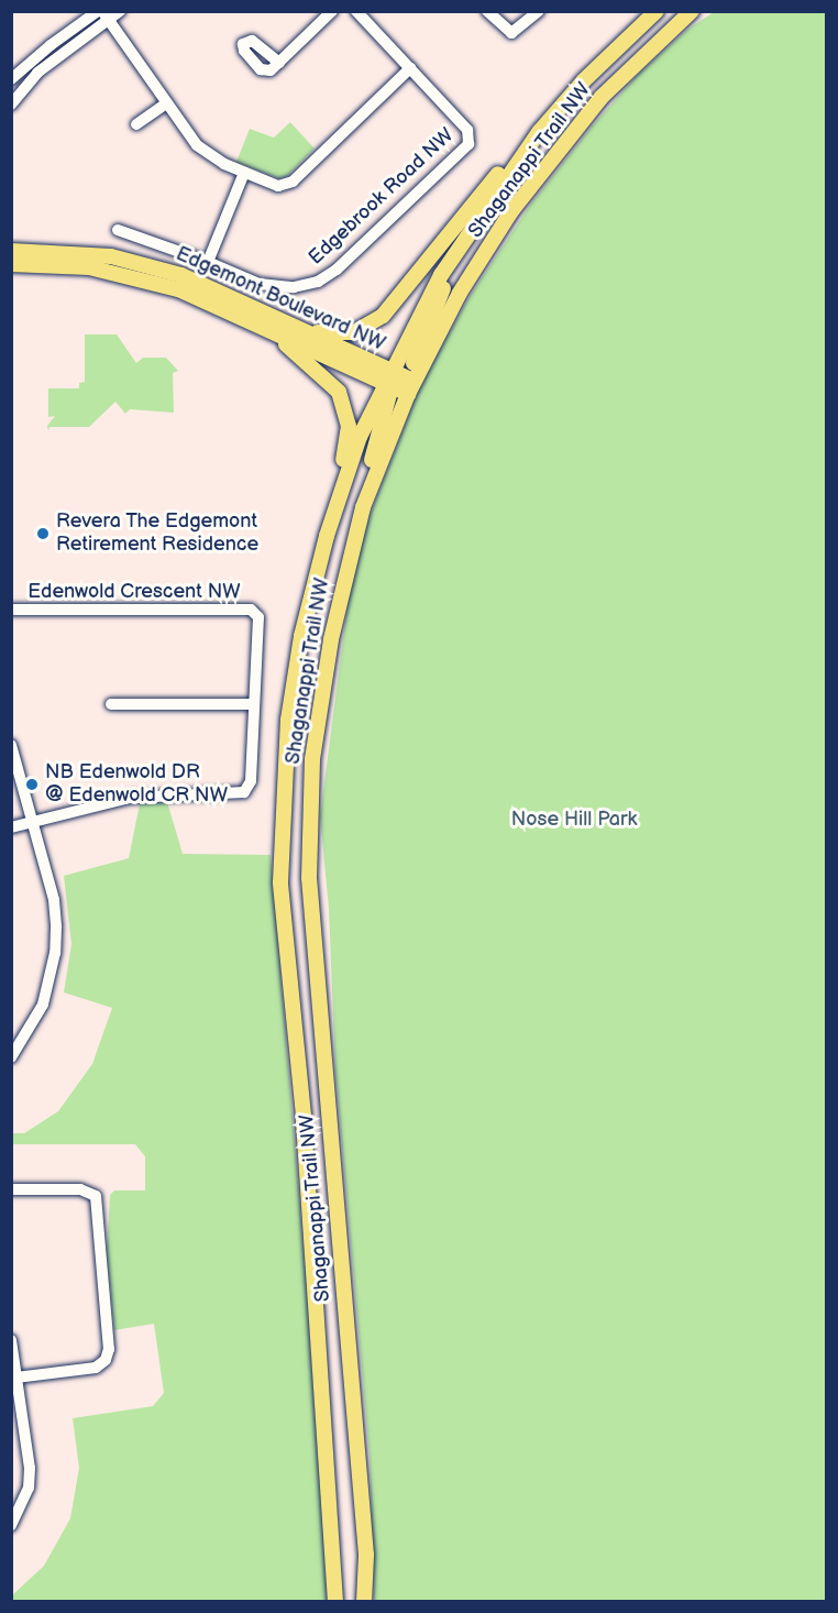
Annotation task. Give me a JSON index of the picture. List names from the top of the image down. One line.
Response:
{"streets":{"main road":["Shaganappi Trail NW","Edgemont Boulevard NW"],"street":["Edgebrook Road NW","Edenwold Crescent NW"]},"crossings":[["Shaganappi Trail NW","Edgemont Boulevard NW"]],"parks":["Nose Hill Park"],"places":["Revera The Edgemont Retirement Residence","NB Edenwold DR @ Edenwold CR NW"]}
